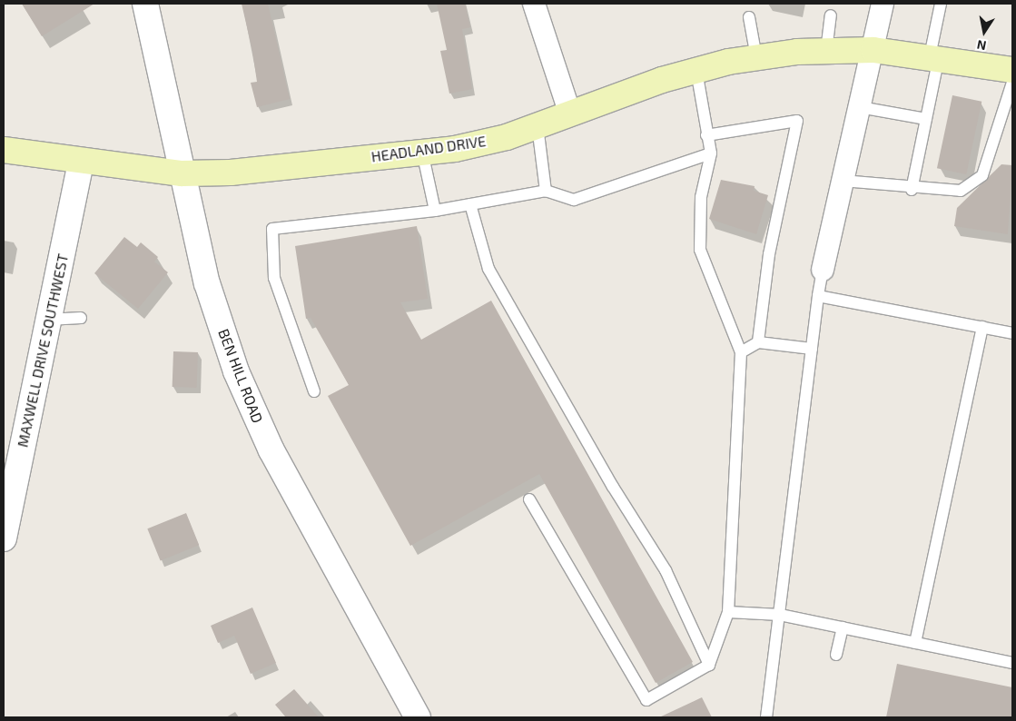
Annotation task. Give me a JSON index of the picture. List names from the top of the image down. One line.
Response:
{"streets":{"main road":["HEADLAND DRIVE"],"street":["MAXWELL DRIVE SOUTHWEST","BEN HILL ROAD"]},"crossings":[["HEADLAND DRIVE","MAXWELL DRIVE SOUTHWEST"],["HEADLAND DRIVE","BEN HILL ROAD"]],"north":"bottom"}
